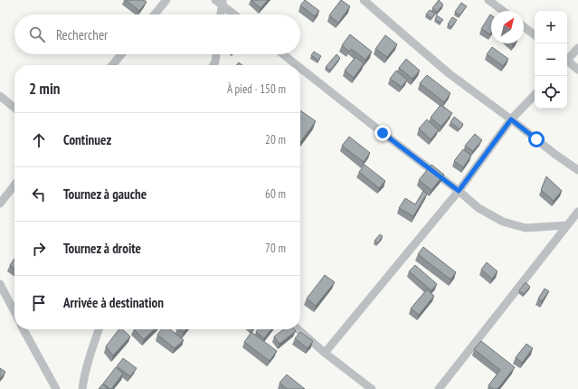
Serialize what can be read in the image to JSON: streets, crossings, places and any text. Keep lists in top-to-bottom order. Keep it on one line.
{"north":"top right","page":{"map_buttons":["+","−"],"search":"Rechercher","heading":["2 min","À pied · 150 m"],"list":[["Continuez","20 m"],["Tournez à gauche","60 m"],["Tournez à droite","70 m"],"Arrivée à destination"]}}
